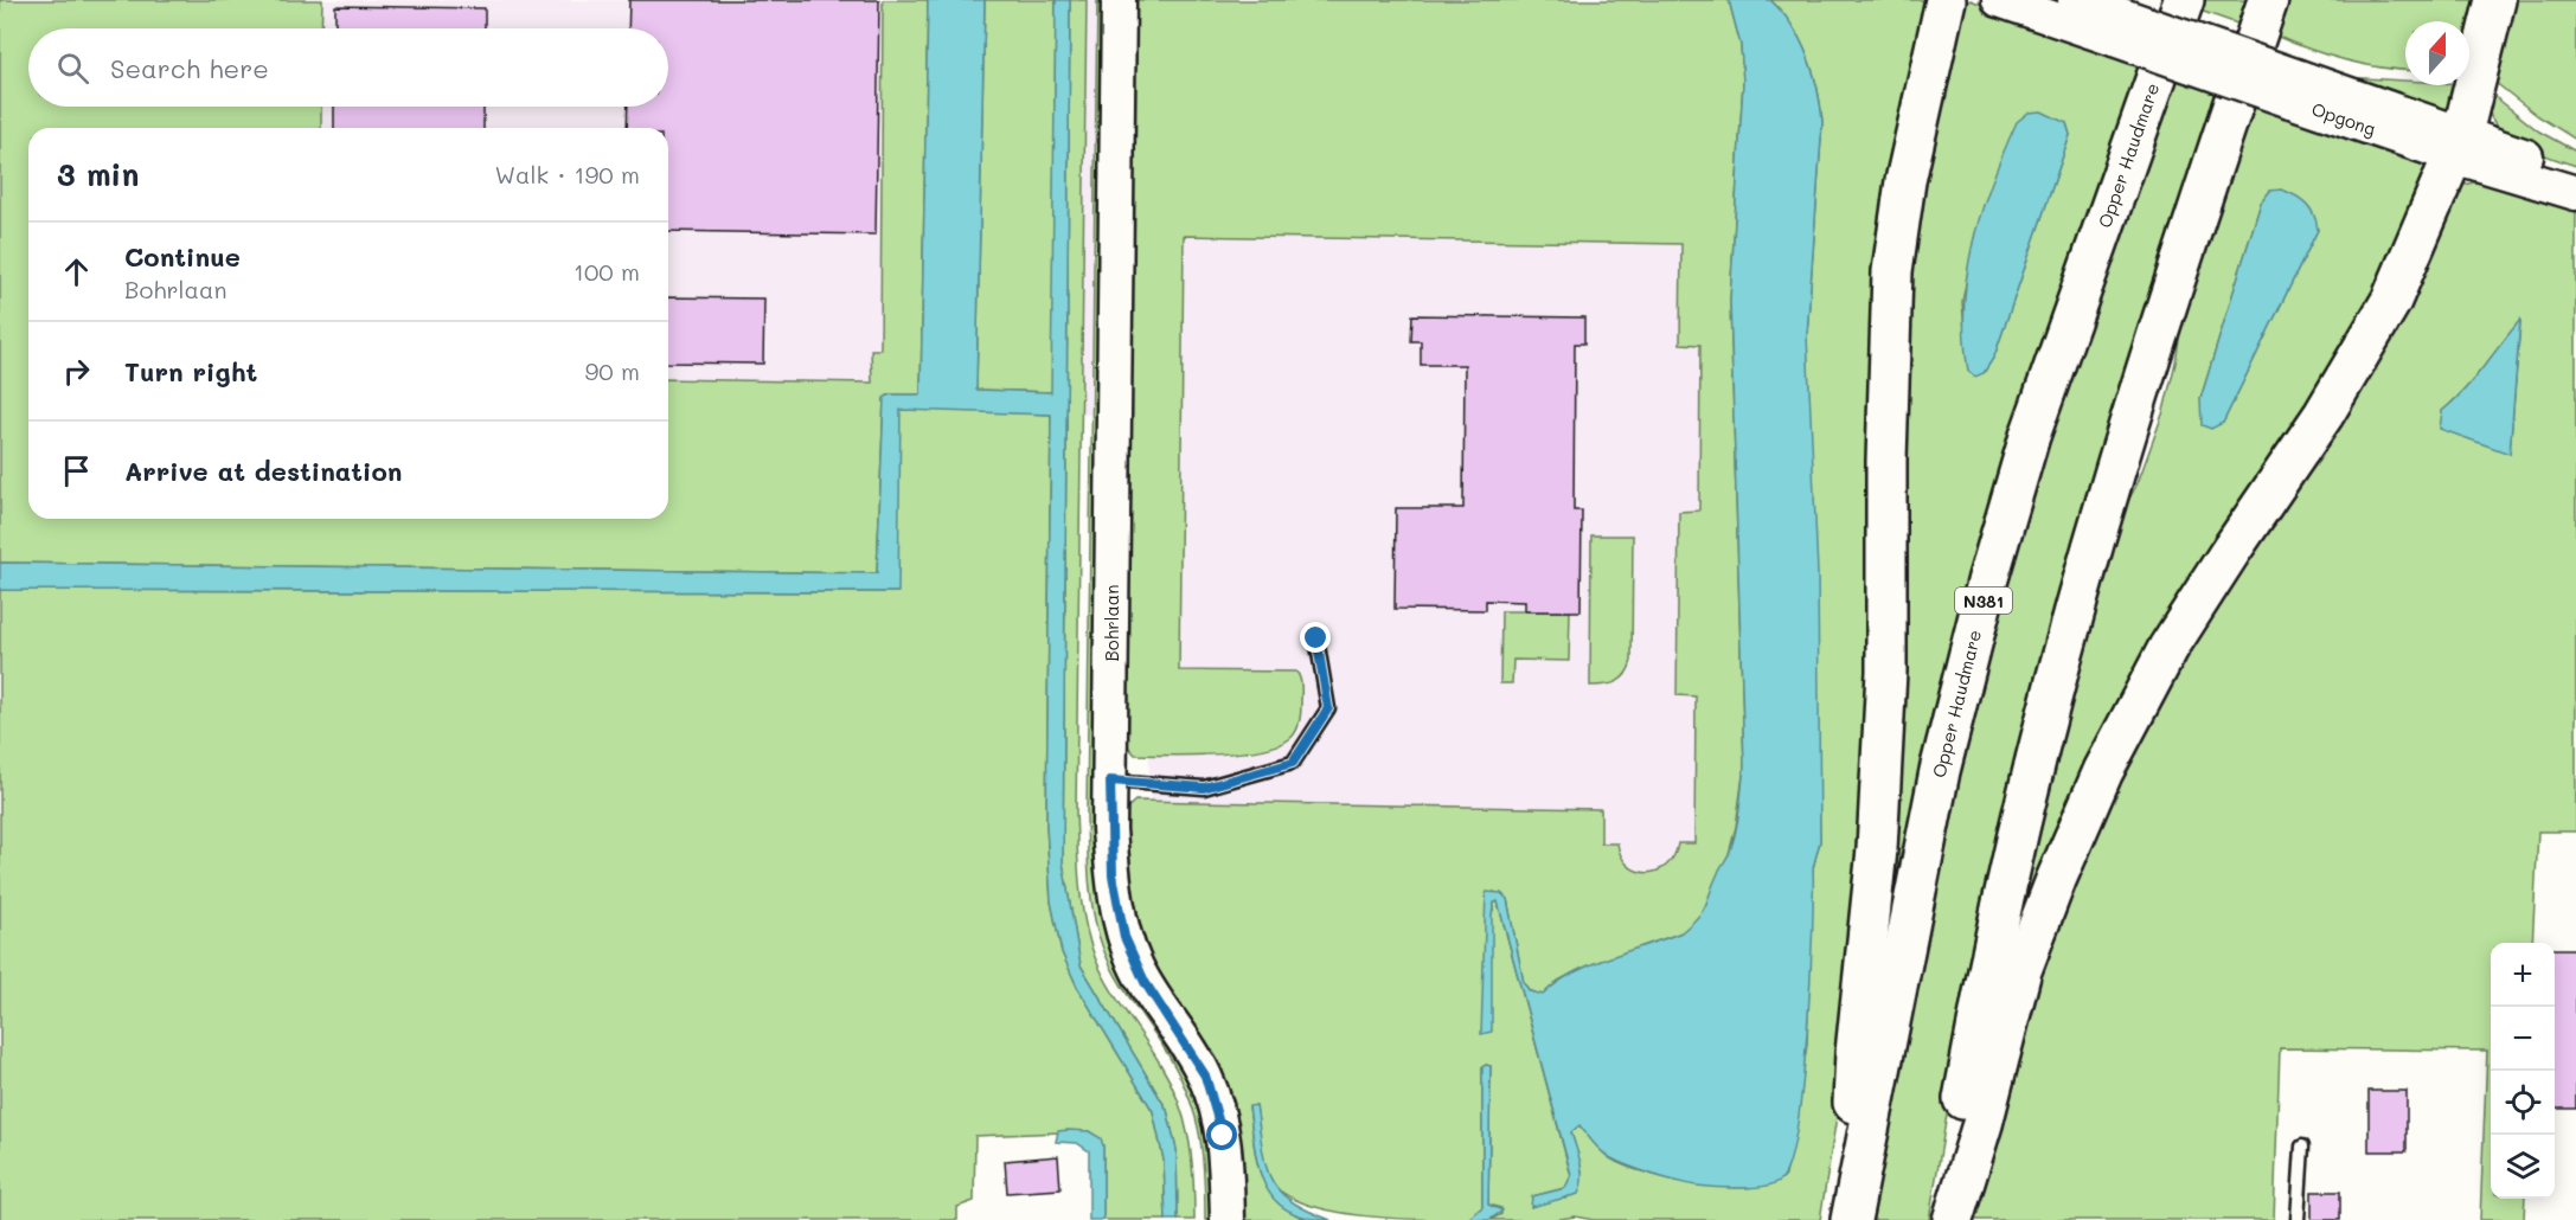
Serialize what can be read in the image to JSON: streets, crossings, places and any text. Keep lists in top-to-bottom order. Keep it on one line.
{"streets":{"highway":["Opper Haudmare","N381"],"main road":["Opgong","Bohrlaan"]},"crossings":[["Opper Haudmare","N381"]],"north":"top","page":{"search":"Search here","heading":["3 min","Walk · 190 m"],"list":[["Continue","Bohrlaan","100 m"],["Turn right","90 m"],"Arrive at destination"],"map_buttons":["+","−"]}}
